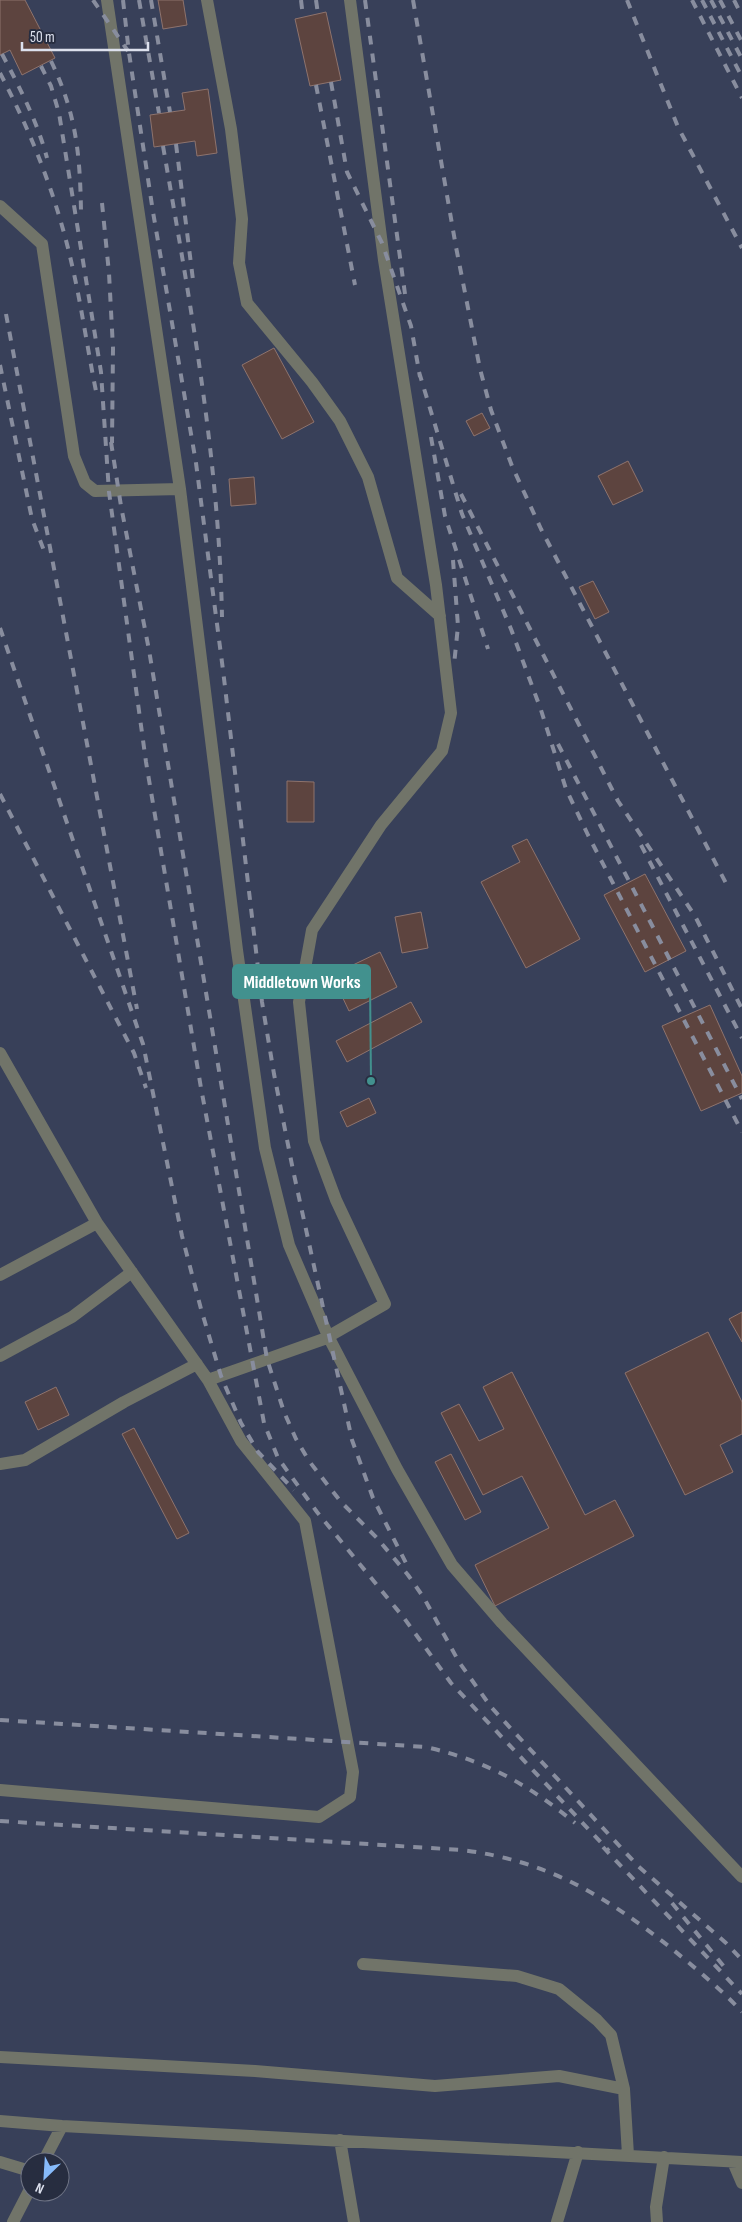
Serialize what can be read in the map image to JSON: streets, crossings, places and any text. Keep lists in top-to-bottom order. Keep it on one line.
{"places":["Middletown Works"],"scale_bar":"50 m","north":"bottom left"}
